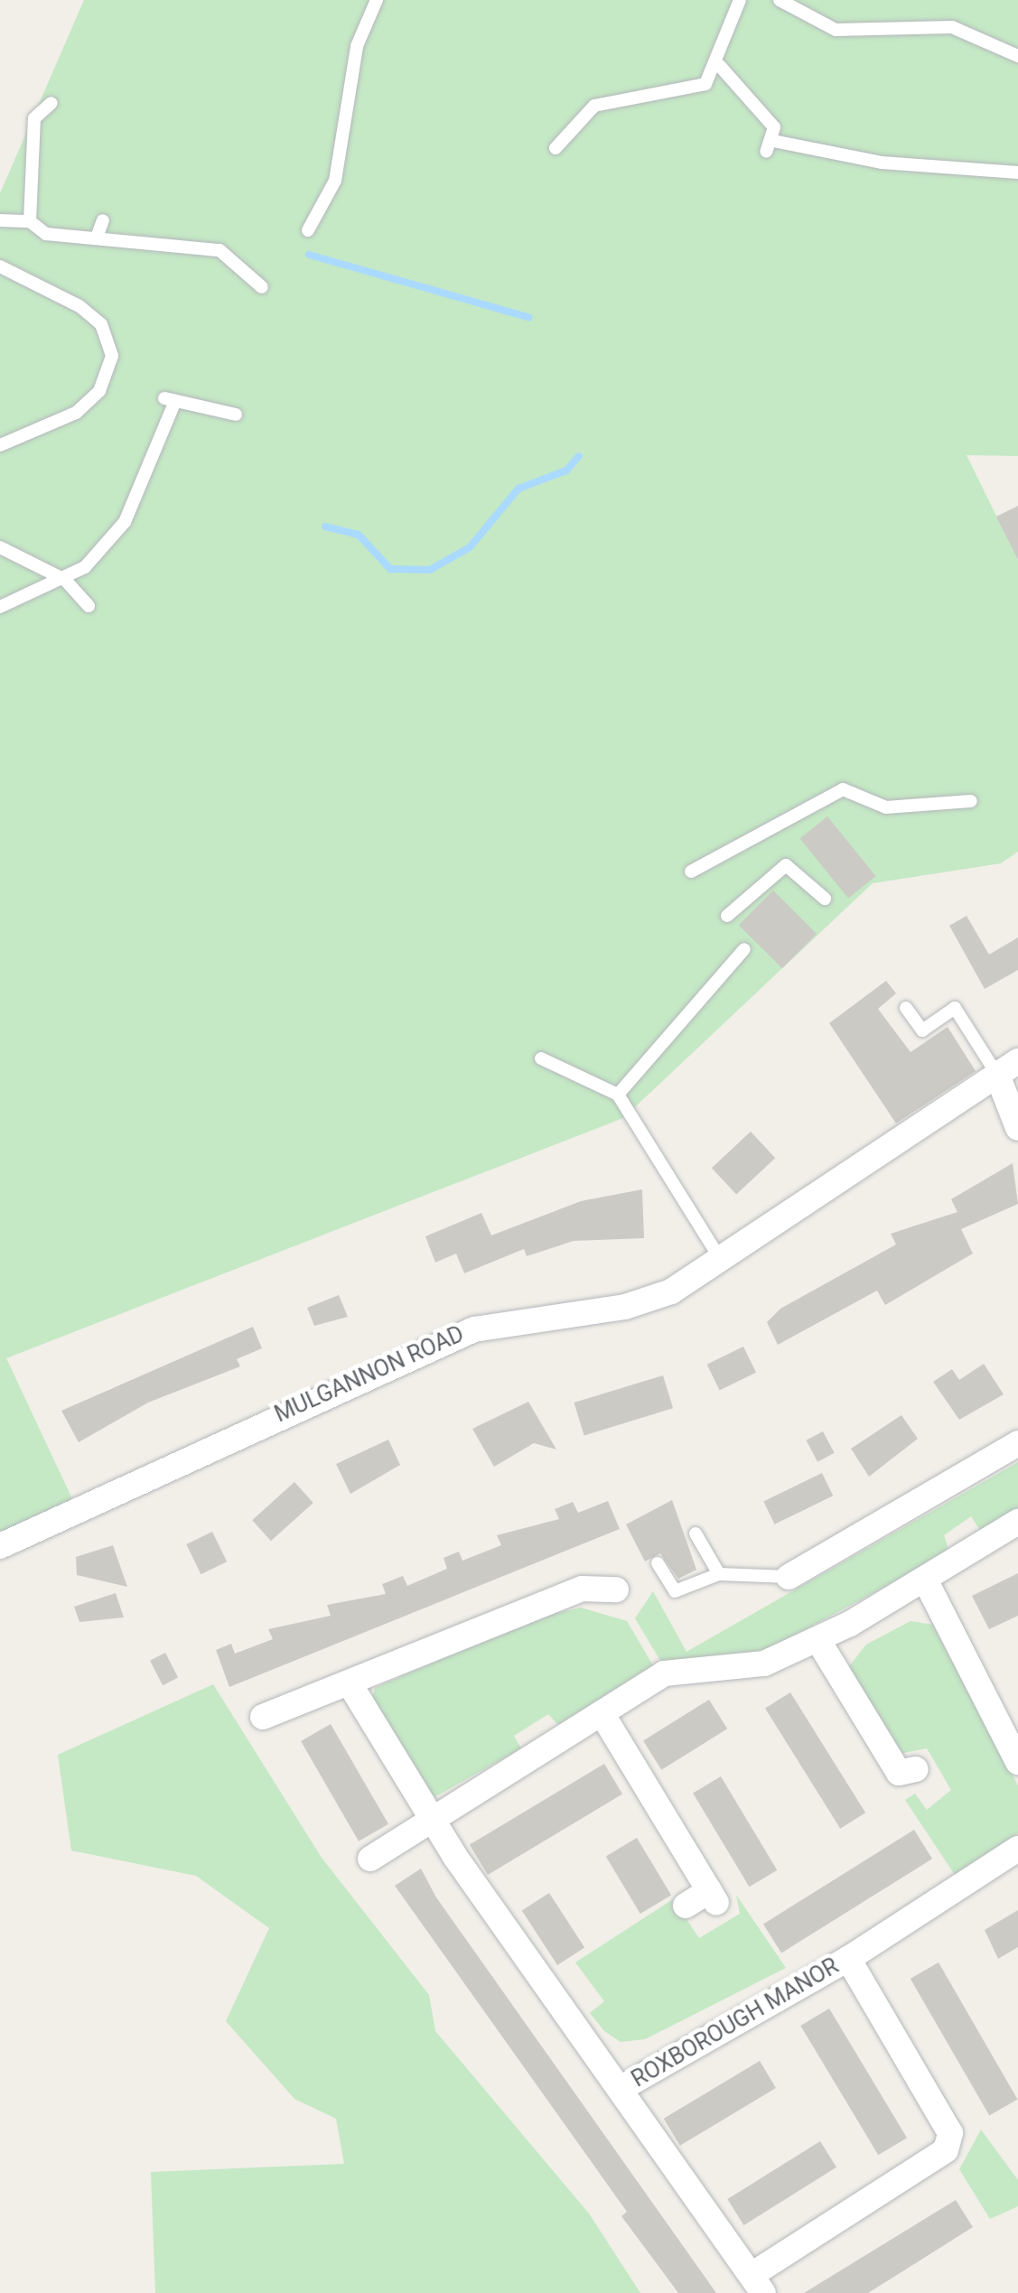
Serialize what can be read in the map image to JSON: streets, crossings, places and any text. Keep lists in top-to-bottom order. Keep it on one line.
{"streets":{"street":["MULGANNON ROAD","ROXBOROUGH MANOR"]}}
